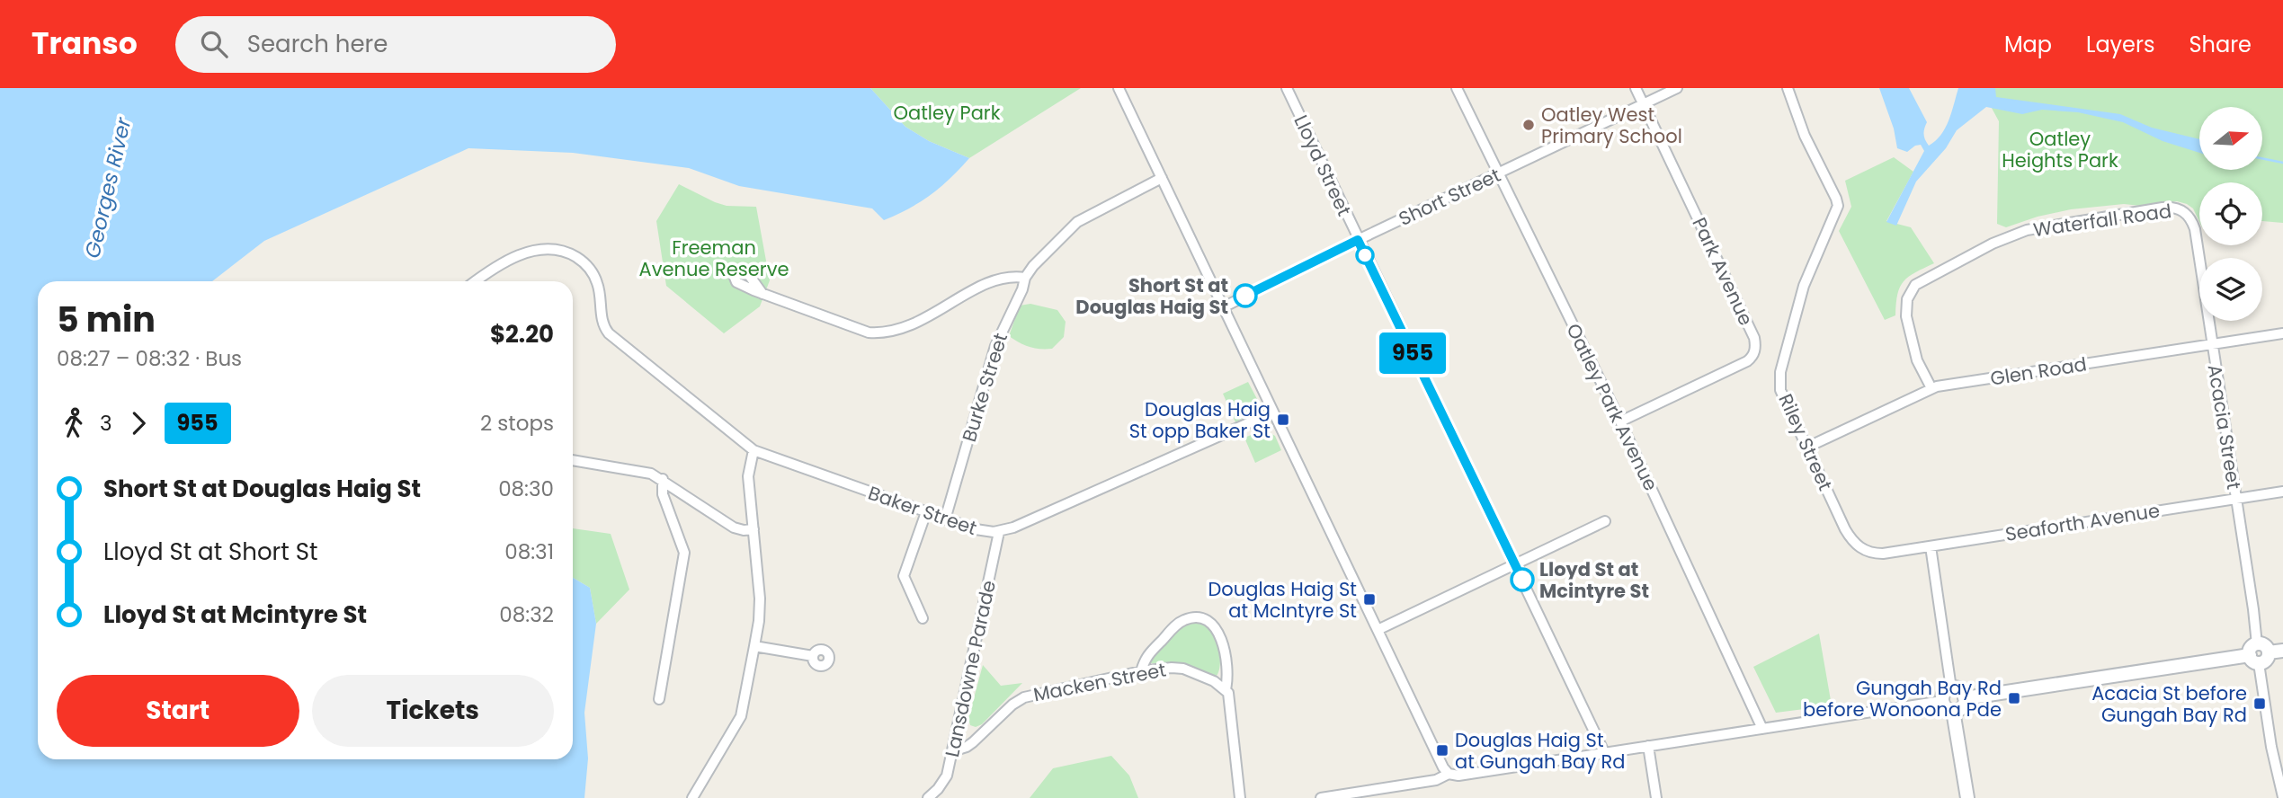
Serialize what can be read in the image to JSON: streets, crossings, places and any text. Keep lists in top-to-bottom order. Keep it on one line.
{"streets":{"street":["Lloyd Street","Short Street","Waterfall Road","Park Avenue","Glen Road","Burke Street","Oatley Park Avenue","Acacia Street","Riley Street","Baker Street","Seaforth Avenue","Lansdowne Parade","Macken Street"]},"crossings":[["Lloyd Street","Short Street"],["Short Street","Park Avenue"],["Short Street","Oatley Park Avenue"],["Waterfall Road","Glen Road"],["Waterfall Road","Acacia Street"],["Park Avenue","Oatley Park Avenue"],["Glen Road","Acacia Street"],["Glen Road","Riley Street"],["Burke Street","Baker Street"],["Acacia Street","Seaforth Avenue"],["Riley Street","Seaforth Avenue"],["Baker Street","Lansdowne Parade"],["Lansdowne Parade","Macken Street"]],"water":["Georges River"],"parks":["Oatley Park","Oatley Heights Park","Freeman Avenue Reserve"],"places":{"other":["Oatley West Primary School","Short St at Douglas Haig St","Lloyd St at Mcintyre St"],"transit":["Douglas Haig St opp Baker St","Douglas Haig St at McIntyre St","Gungah Bay Rd before Wonoona Pde","Acacia St before Gungah Bay Rd","Douglas Haig St at Gungah Bay Rd"]},"lines":["bus line 955"],"north":"right","page":{"header":"Transo","search":"Search here","nav":["Map","Layers","Share"],"on_map":"955","heading":["5 min","08:27 – 08:32 · Bus","$2.20"],"legs":["3","955","2 stops"],"list":[{"name":"Short St at Douglas Haig St","value":"08:30"},{"name":"Lloyd St at Short St","value":"08:31"},{"name":"Lloyd St at Mcintyre St","value":"08:32"}],"buttons":["Start","Tickets"]}}
